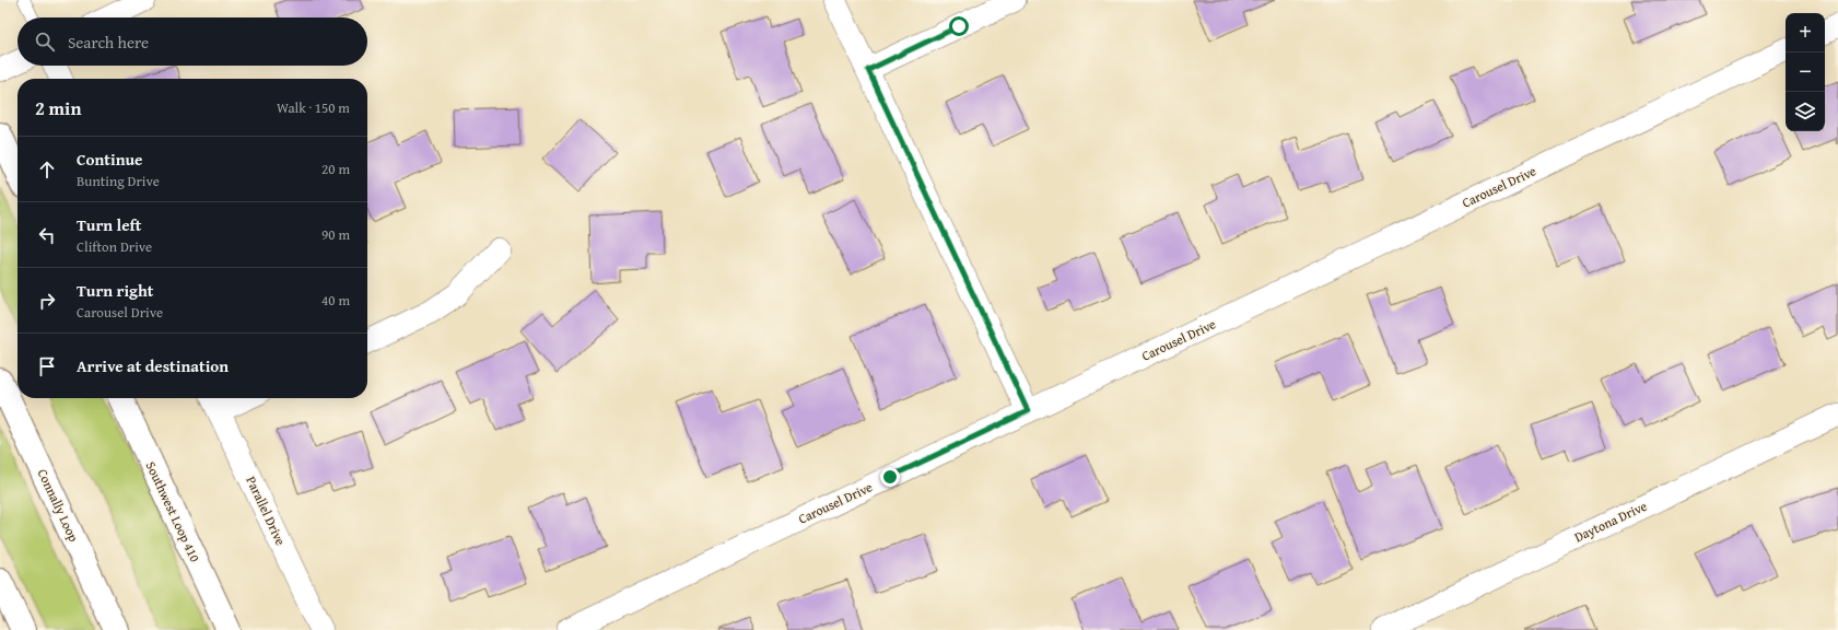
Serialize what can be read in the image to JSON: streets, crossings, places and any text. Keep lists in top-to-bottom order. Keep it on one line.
{"streets":{"main road":["Connally Loop","Southwest Loop 410"],"street":["Carousel Drive","Parallel Drive","Daytona Drive"]},"page":{"map_buttons":["+","−"],"search":"Search here","heading":["2 min","Walk · 150 m"],"list":[["Continue","Bunting Drive","20 m"],["Turn left","Clifton Drive","90 m"],["Turn right","Carousel Drive","40 m"],"Arrive at destination"]}}
